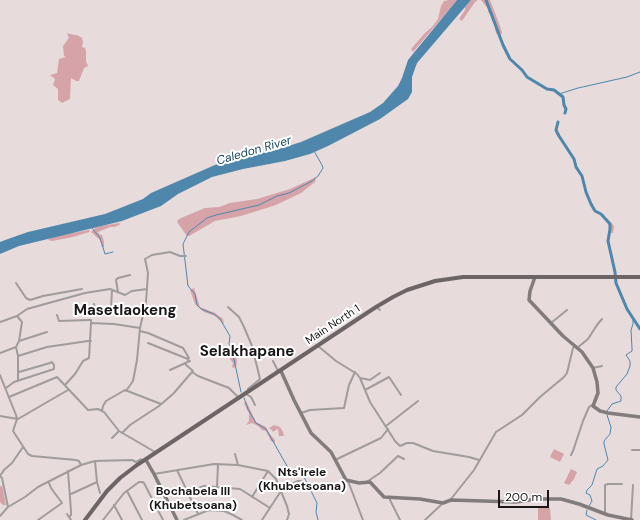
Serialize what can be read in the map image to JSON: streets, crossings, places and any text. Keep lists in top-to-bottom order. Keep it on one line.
{"streets":{"main road":["Main North 1"]},"districts":["Masetlaokeng","Selakhapane","Nts'irele (Khubetsoana)","Bochabela III (Khubetsoana)"],"water":["Caledon River"],"scale_bar":"200 m"}
